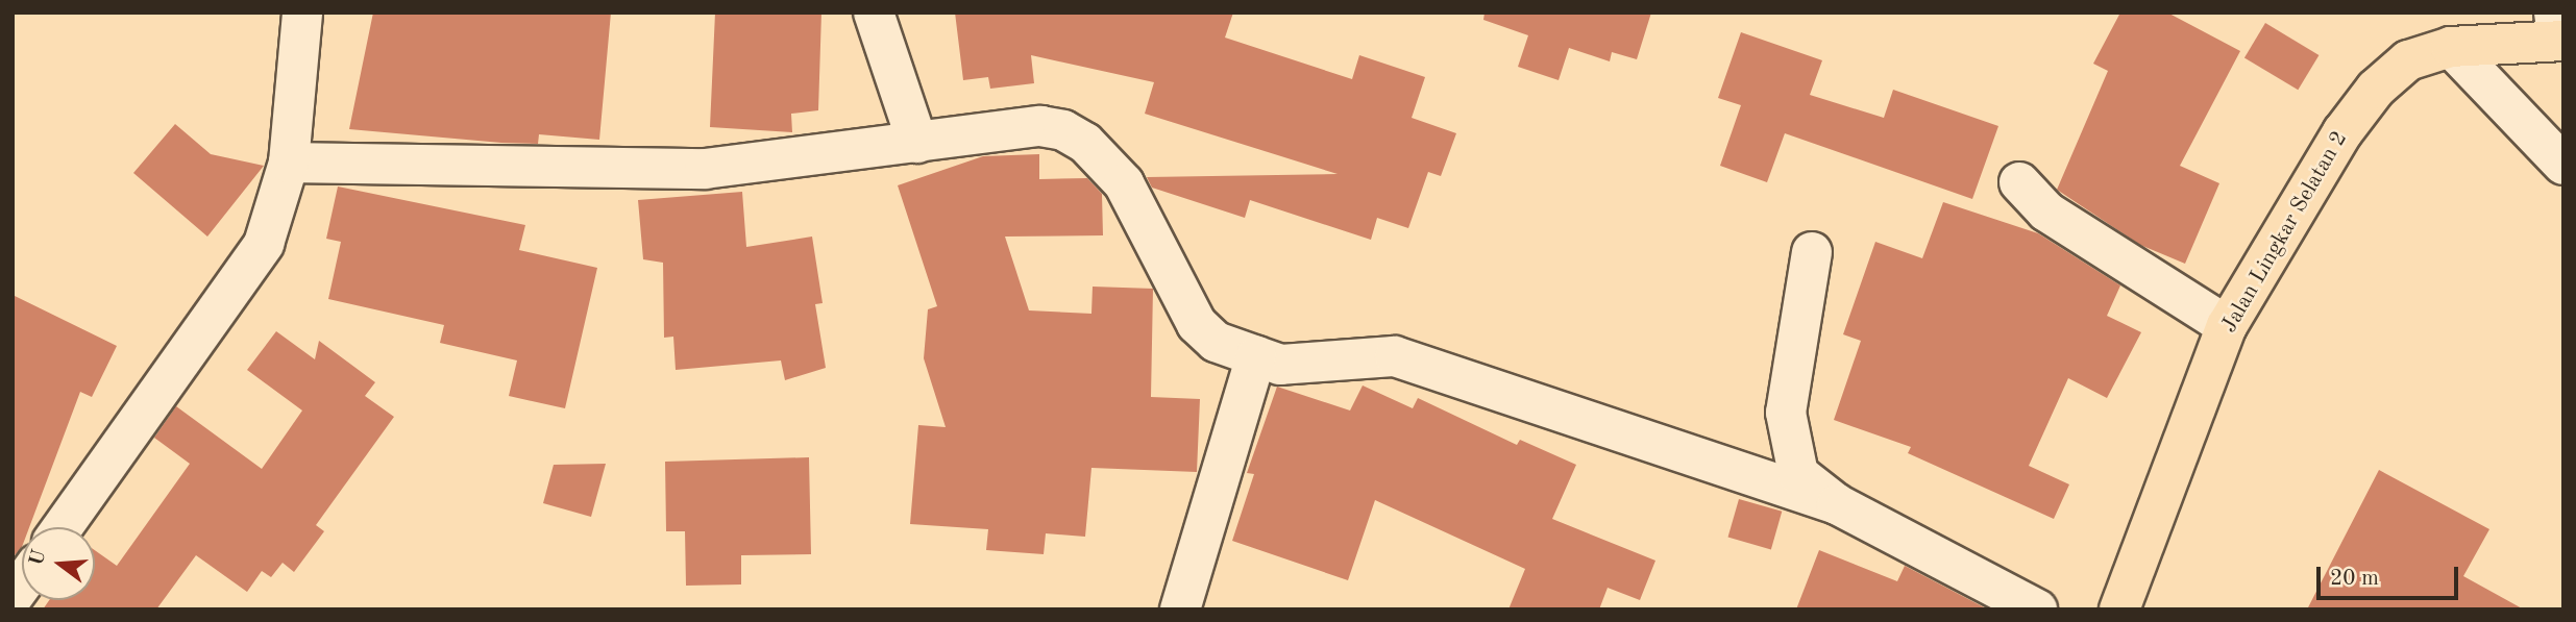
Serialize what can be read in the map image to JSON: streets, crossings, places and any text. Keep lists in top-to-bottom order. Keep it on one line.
{"streets":{"highway":["Jalan Lingkar Selatan 2"]},"scale_bar":"20 m","north":"left"}
